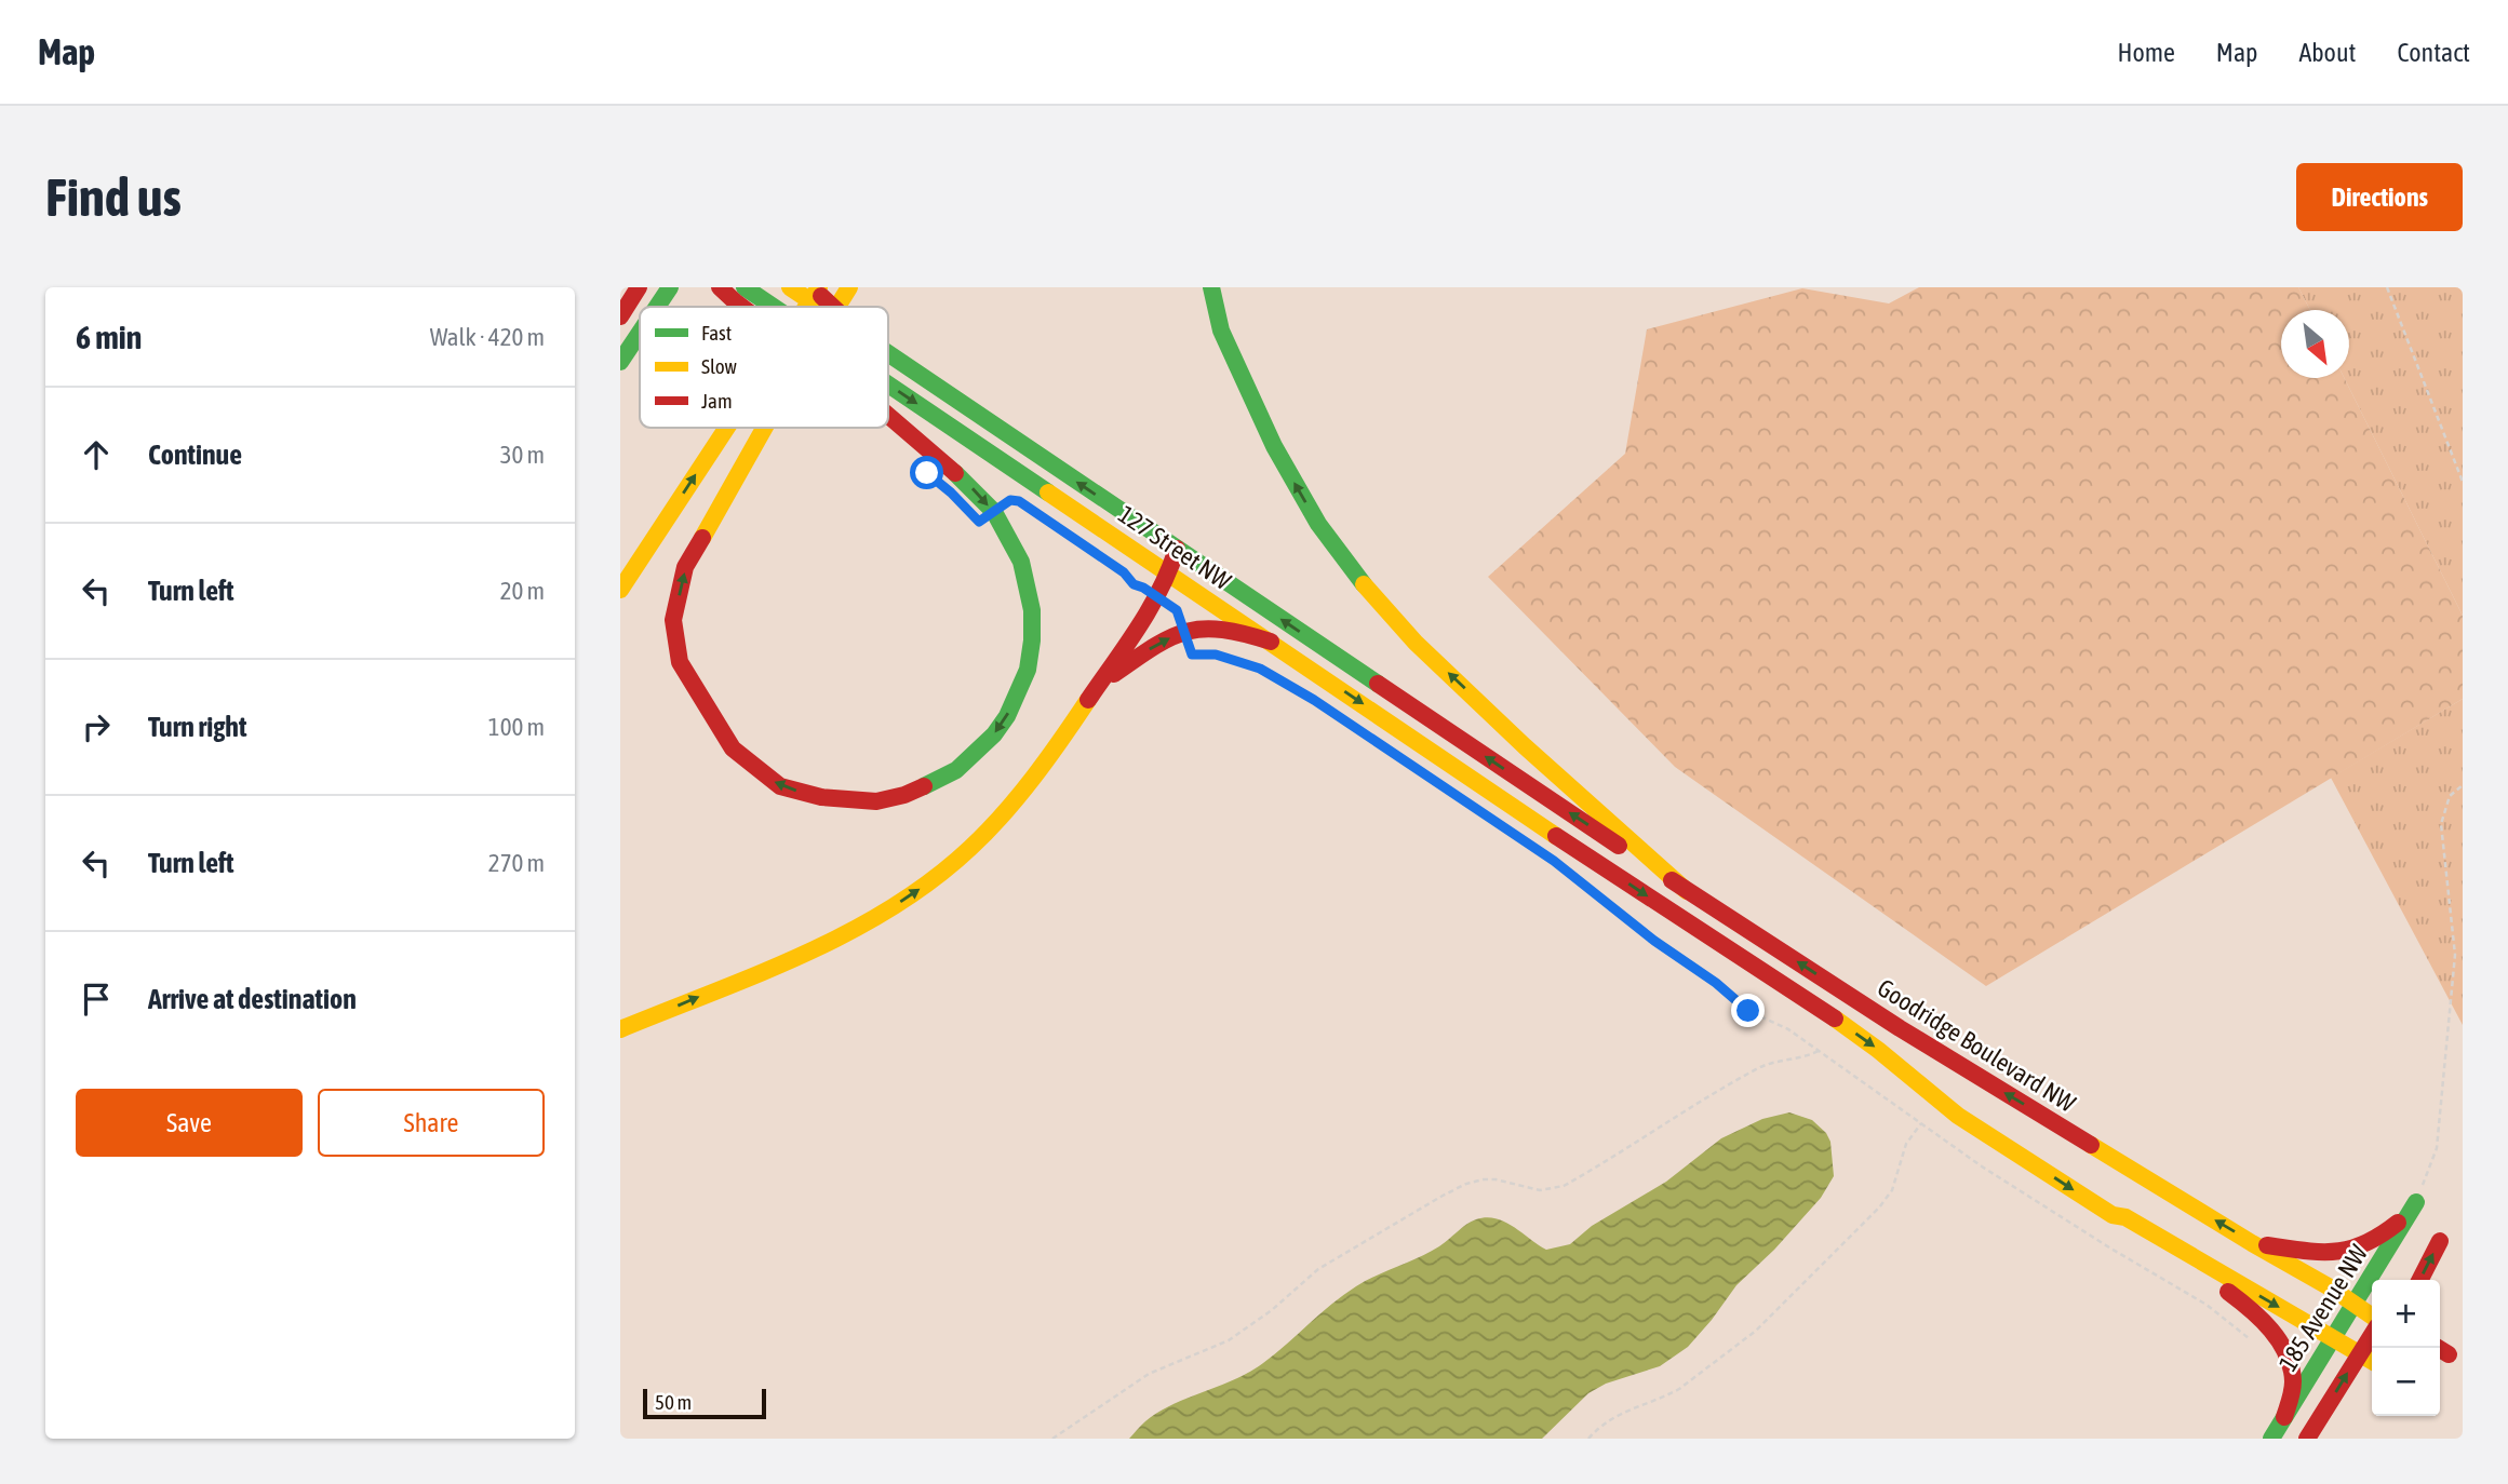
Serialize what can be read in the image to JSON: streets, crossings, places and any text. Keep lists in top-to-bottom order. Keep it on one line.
{"streets":{"main road":["127 Street NW","Goodridge Boulevard NW","185 Avenue NW"]},"crossings":[["127 Street NW","Goodridge Boulevard NW"],["Goodridge Boulevard NW","185 Avenue NW"]],"legend":["Fast","Slow","Jam"],"scale_bar":"50 m","north":"bottom right","page":{"header":"Map","nav":["Home","Map","About","Contact"],"buttons":["Directions",["Save","Share"]],"title":"Find us","heading":["6 min","Walk · 420 m"],"list":[["Continue","30 m"],["Turn left","20 m"],["Turn right","100 m"],["Turn left","270 m"],"Arrive at destination"],"map_buttons":["+","−"],"scale":"50 m"}}
